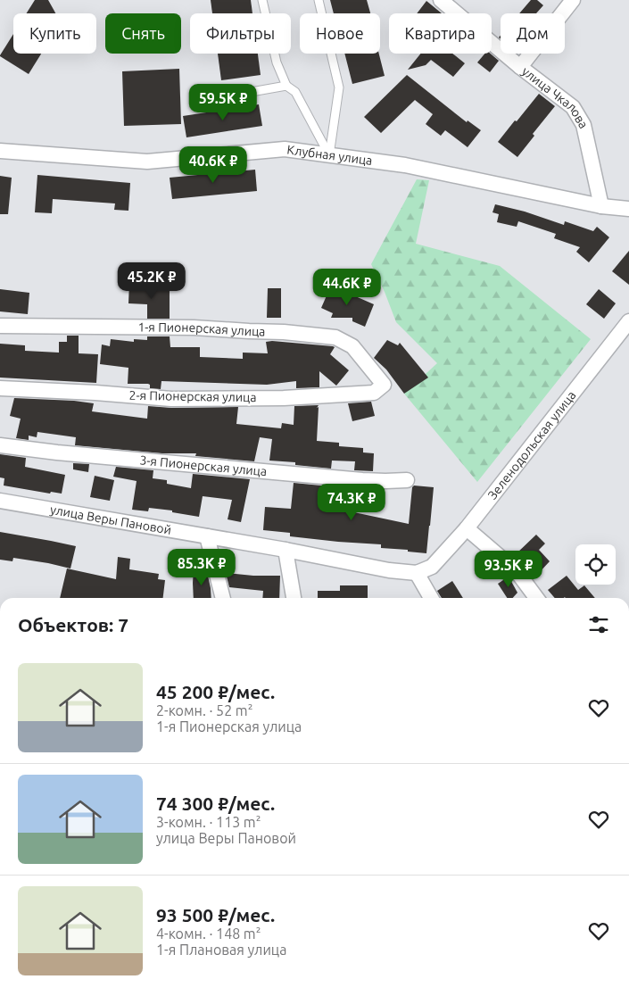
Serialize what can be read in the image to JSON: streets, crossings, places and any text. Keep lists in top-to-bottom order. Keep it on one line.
{"streets":{"street":["улица Чкалова","Клубная улица","1-я Пионерская улица","2-я Пионерская улица","Зеленодольская улица","3-я Пионерская улица","улица Веры Пановой"]},"crossings":[["улица Чкалова","Клубная улица"],["1-я Пионерская улица","2-я Пионерская улица"],["Зеленодольская улица","улица Веры Пановой"]],"page":{"chip":["Купить","Снять","Фильтры","Новое","Квартира","Дом"],"price":["59.5K ₽","40.6K ₽","45.2K ₽","44.6K ₽","74.3K ₽","85.3K ₽","93.5K ₽"],"heading":"Объектов: 7","list":[{"name":"45 200 ₽/мес.","note":"2-комн. · 52 m² · 1-я Пионерская улица"},{"name":"74 300 ₽/мес.","note":"3-комн. · 113 m² · улица Веры Пановой"},{"name":"93 500 ₽/мес.","note":"4-комн. · 148 m² · 1-я Плановая улица"}]}}
